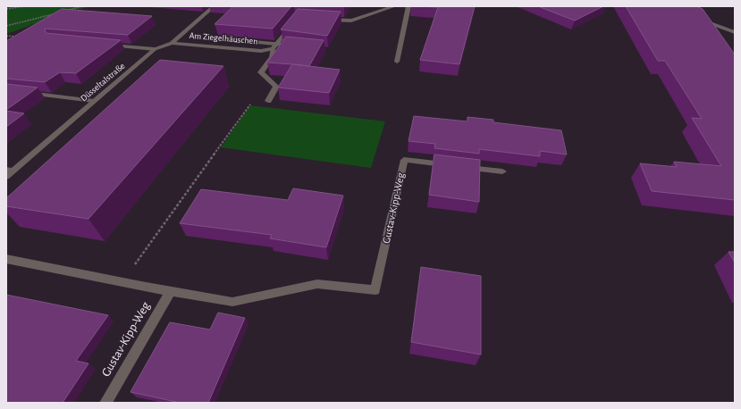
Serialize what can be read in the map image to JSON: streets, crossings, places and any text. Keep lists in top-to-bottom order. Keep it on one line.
{"streets":{"street":["Am Ziegelhäuschen","Düsseltalstraße","Gustav-Kipp-Weg"]},"crossings":[["Am Ziegelhäuschen","Düsseltalstraße"]]}
